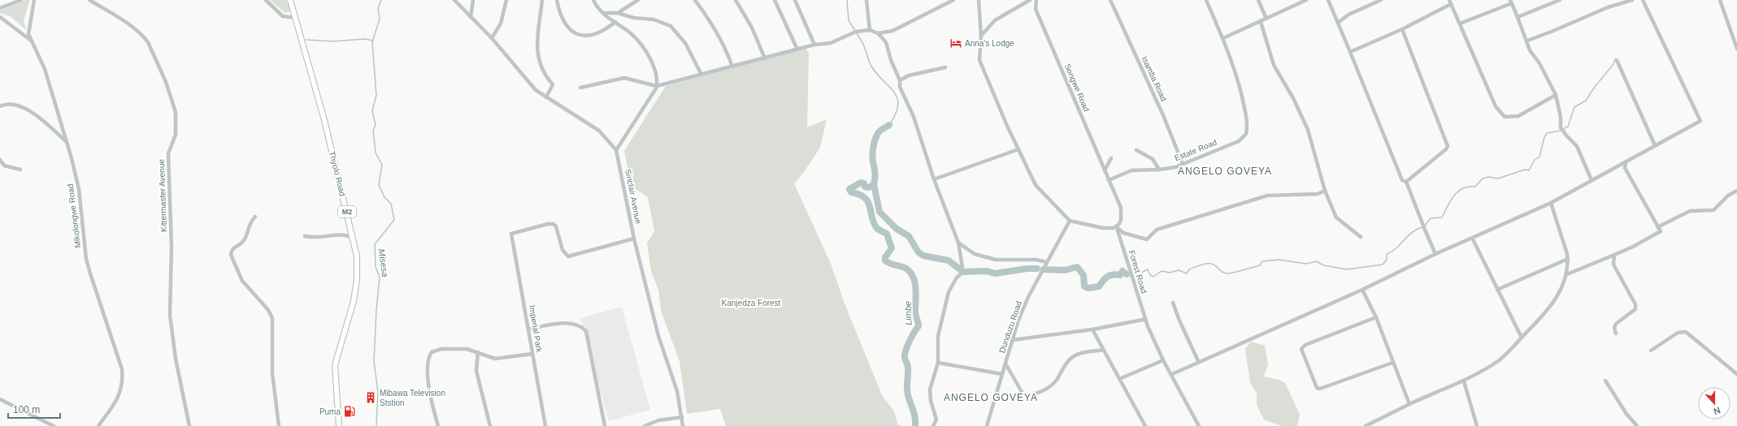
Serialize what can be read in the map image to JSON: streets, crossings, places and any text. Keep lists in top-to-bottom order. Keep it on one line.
{"streets":{"highway":["Thyolo Road","M2"],"street":["Isamba Road","Songwe Road","Estate Road","Kittermaster Avenue","Sinclair Avenue","Mikolongwe Road","Forest Road","Dunduzu Road","Imperial Park"]},"crossings":[["Isamba Road","Estate Road"],["Songwe Road","Estate Road"],["Songwe Road","Forest Road"],["Sinclair Avenue","Imperial Park"]],"districts":["ANGELO GOVEYA","ANGELO GOVEYA"],"water":["Misesa","Limbe"],"parks":["Kanjedza Forest"],"places":{"hotel":["Anna's Lodge"],"building":["Mibawa Television Ststion"],"fuel station":["Puma"]},"scale_bar":"100 m","north":"bottom"}
